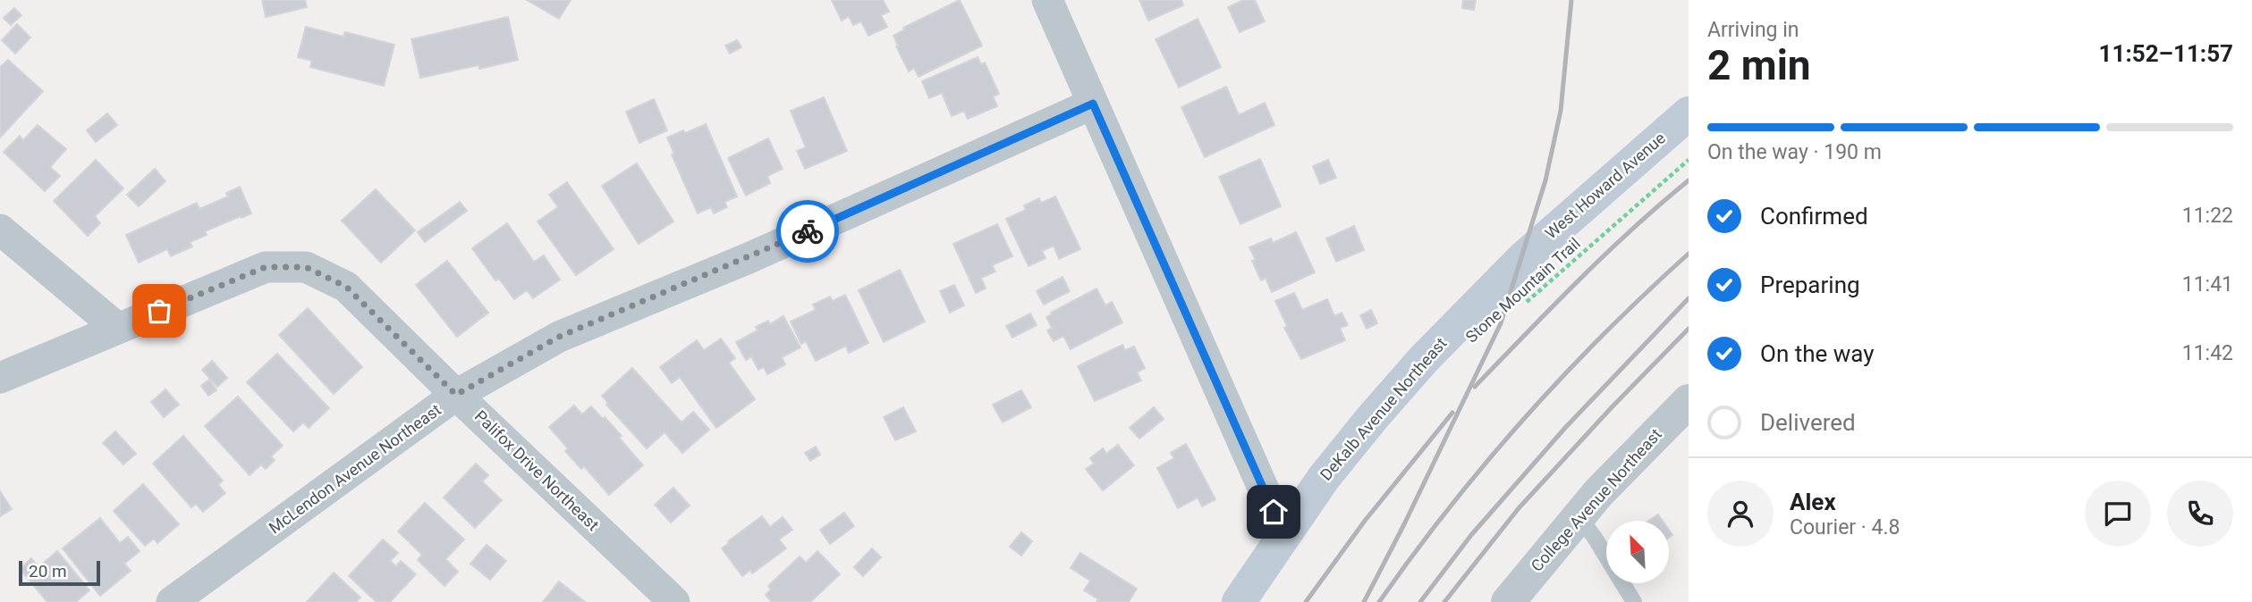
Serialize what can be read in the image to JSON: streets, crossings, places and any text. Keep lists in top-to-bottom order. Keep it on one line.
{"streets":{"main road":["West Howard Avenue","DeKalb Avenue Northeast"],"street":["McLendon Avenue Northeast","Palifox Drive Northeast","College Avenue Northeast"],"path":["Stone Mountain Trail"]},"crossings":[["West Howard Avenue","DeKalb Avenue Northeast"],["McLendon Avenue Northeast","Palifox Drive Northeast"]],"scale_bar":"20 m","north":"top left","page":{"heading":["2 min","Arriving in","11:52–11:57"],"panel":["Alex","Courier · 4.8"],"bar":"On the way · 190 m","list":[["Confirmed","11:22"],["Preparing","11:41"],["On the way","11:42"],"Delivered"],"scale":"20 m"}}
